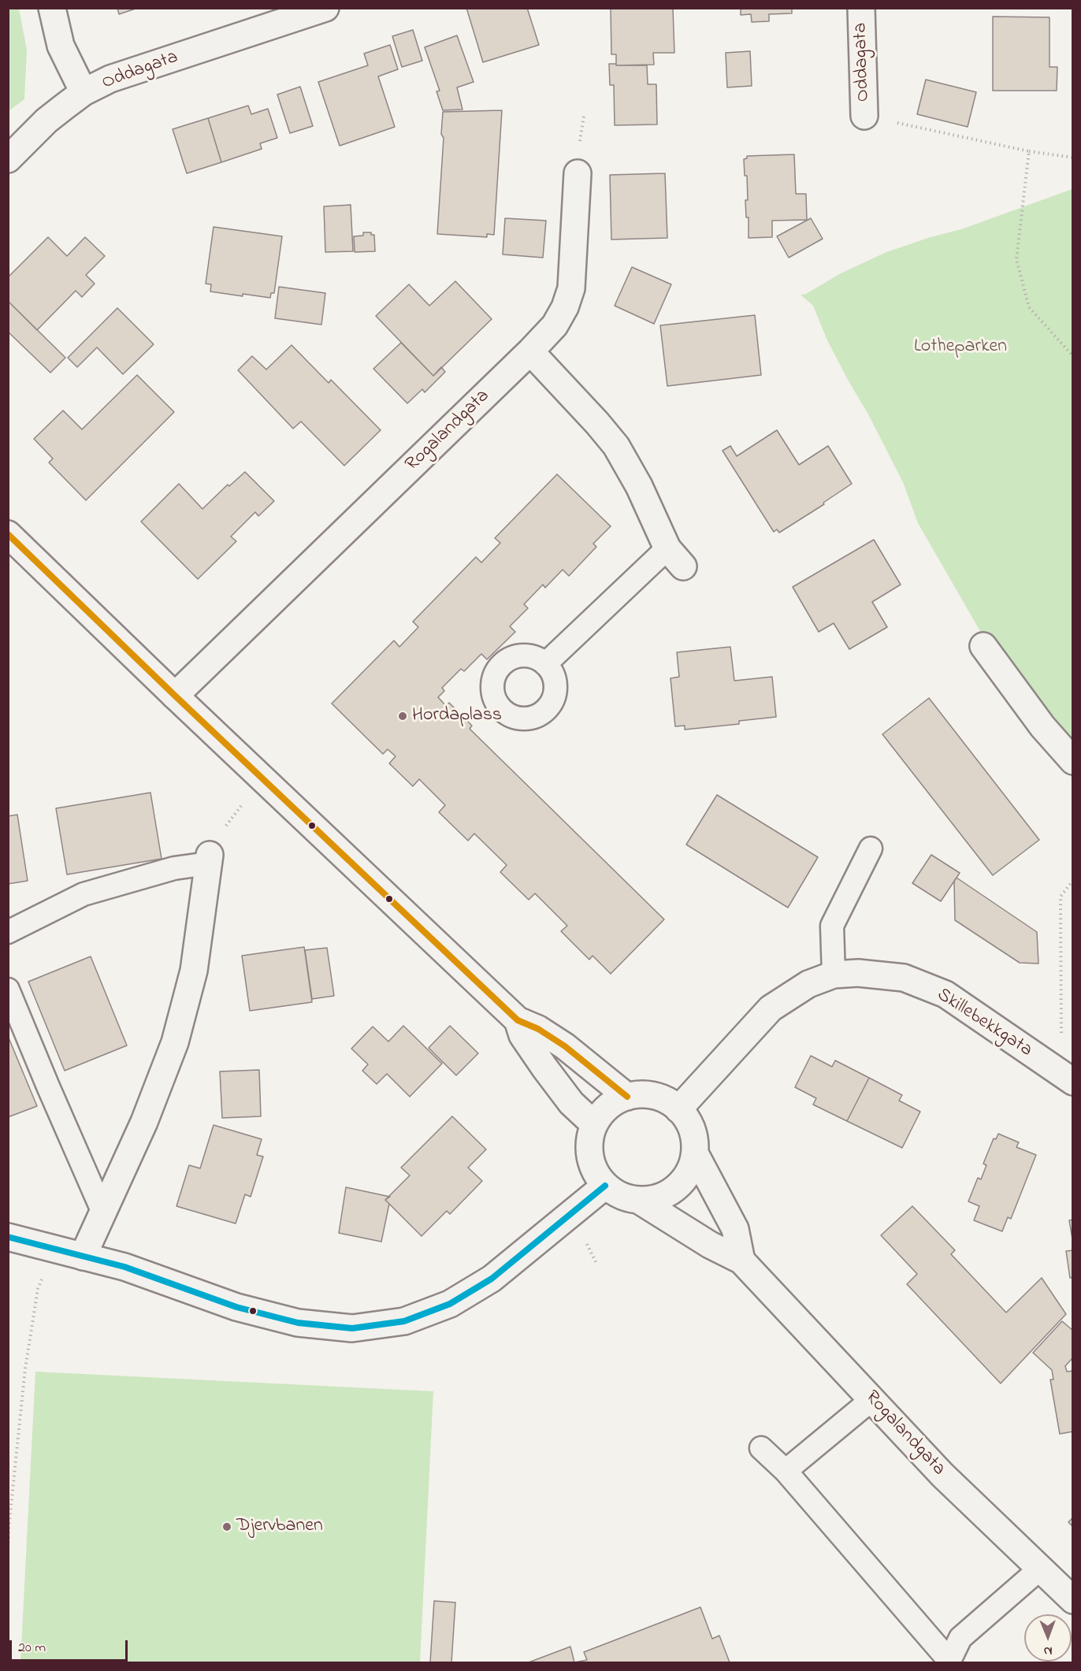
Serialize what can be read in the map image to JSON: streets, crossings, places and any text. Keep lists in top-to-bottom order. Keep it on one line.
{"streets":{"street":["Oddagata","Rogalandgata","Skillebekkgata"]},"crossings":[["Rogalandgata","Skillebekkgata"]],"parks":["Lotheparken"],"places":["Hordaplass","Djervbanen"],"scale_bar":"20 m","north":"bottom"}
